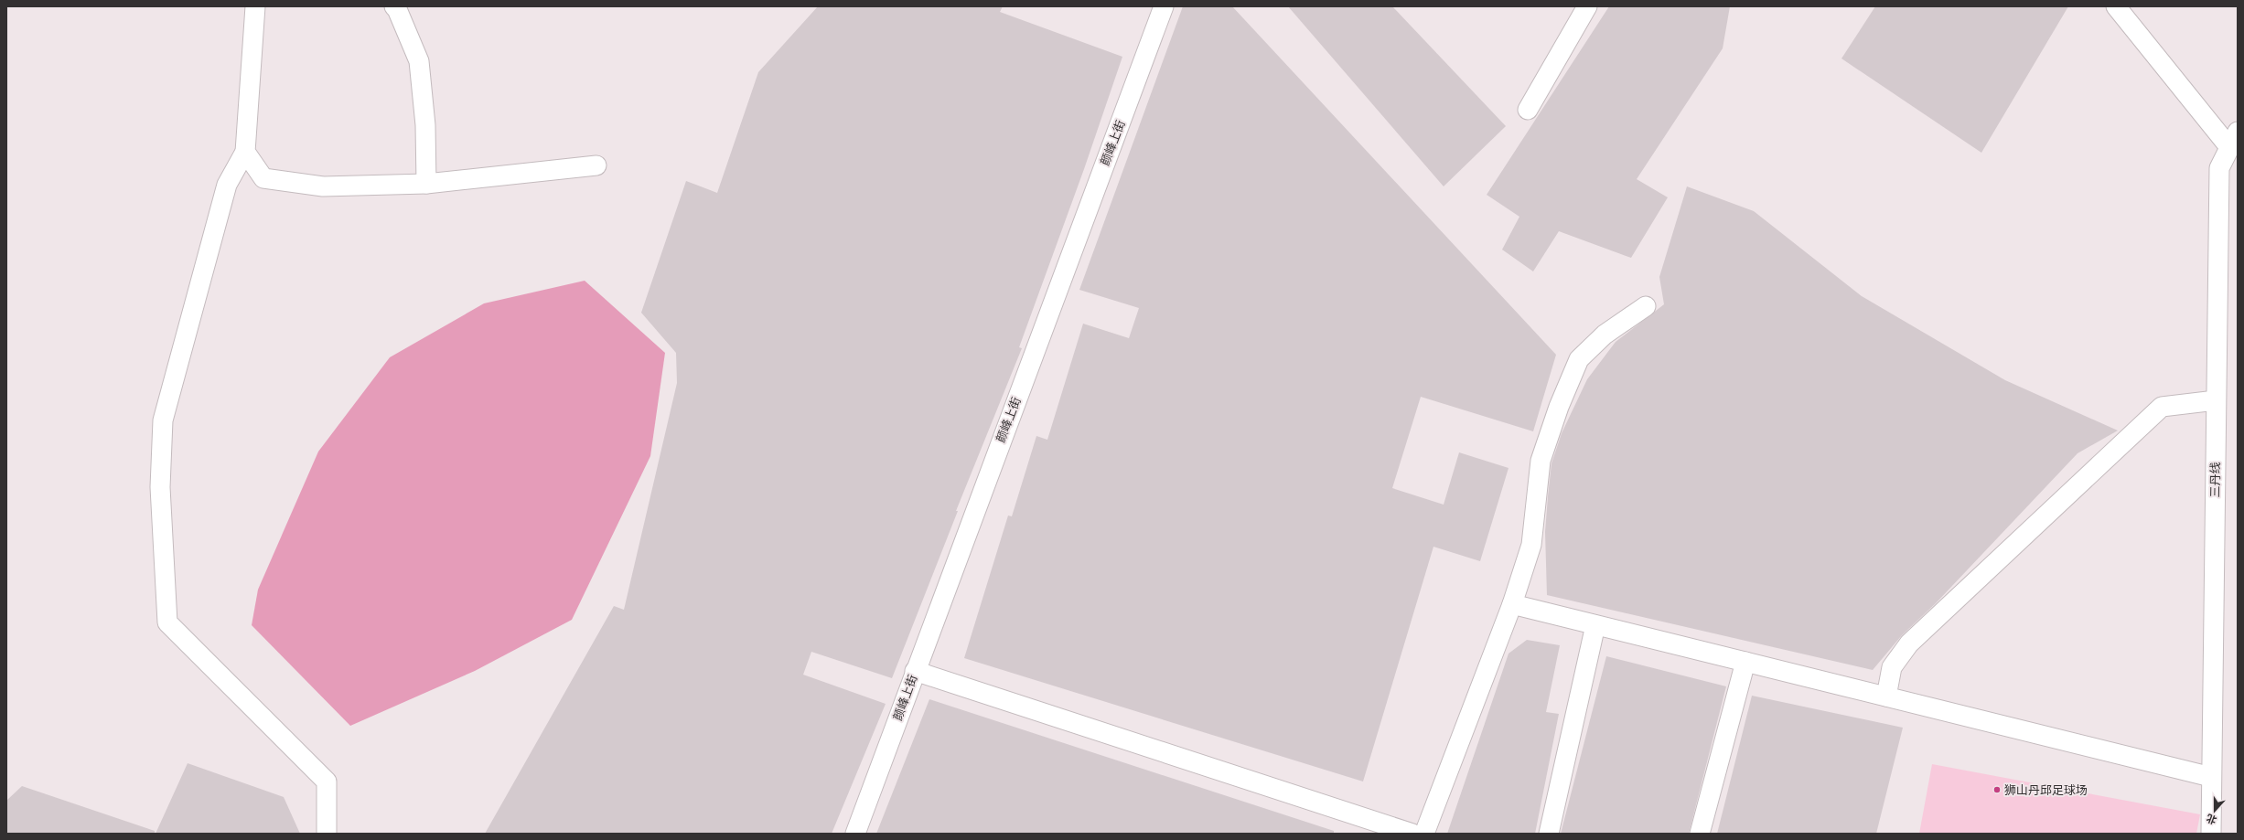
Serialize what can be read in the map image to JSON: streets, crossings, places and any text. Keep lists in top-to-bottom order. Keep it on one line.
{"streets":{"street":["颜峰上街","三丹线"]},"places":["狮山丹邱足球场"],"north":"bottom"}
